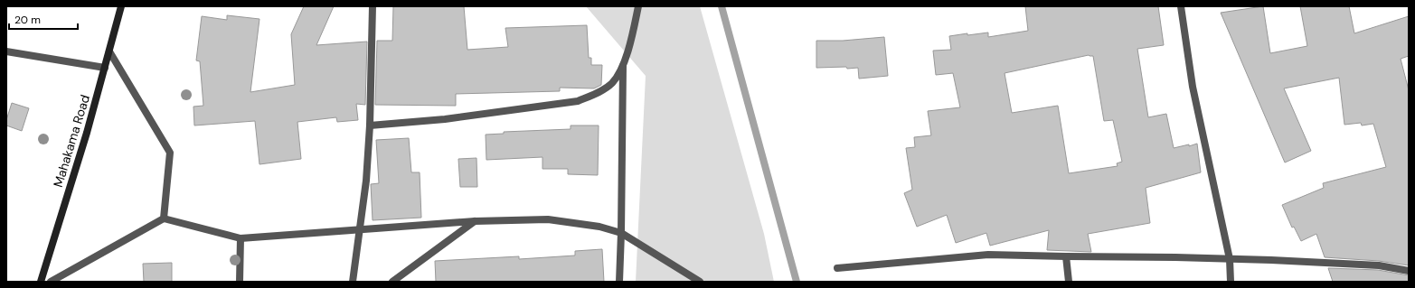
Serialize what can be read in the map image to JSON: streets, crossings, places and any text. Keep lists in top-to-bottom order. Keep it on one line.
{"streets":{"street":["Mahakama Road"]},"scale_bar":"20 m"}
